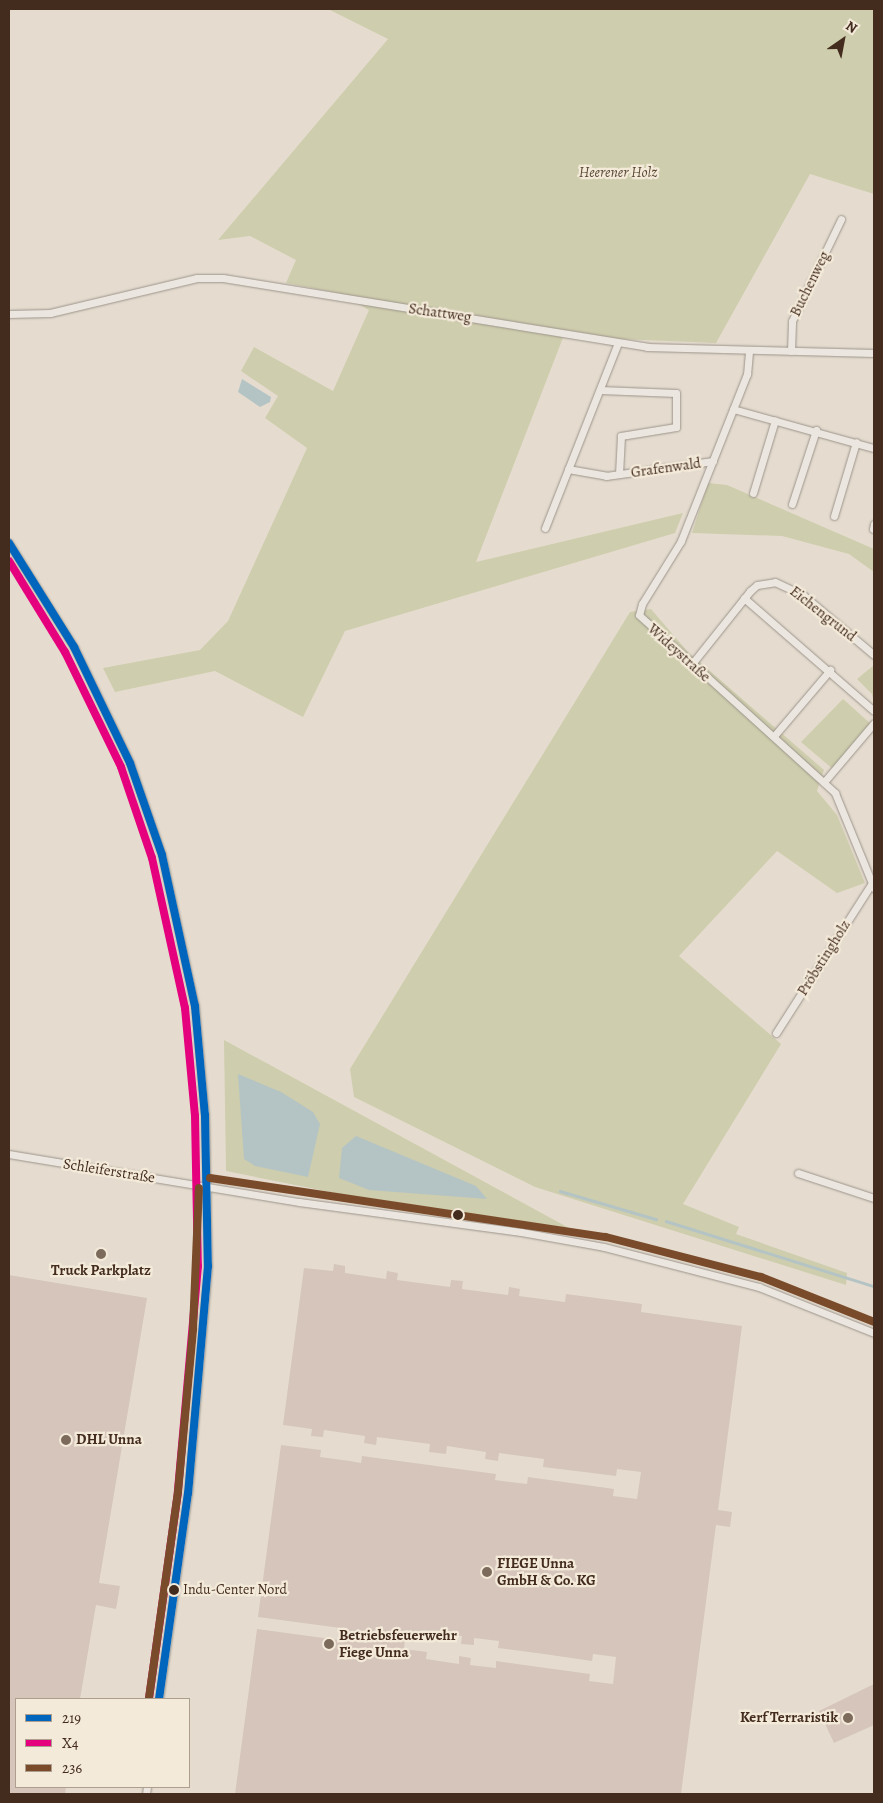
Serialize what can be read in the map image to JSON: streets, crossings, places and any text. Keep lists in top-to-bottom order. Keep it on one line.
{"streets":{"street":["Buchenweg","Schattweg","Grafenwald","Eichengrund","Wideystraße","Pröbstingholz","Schleiferstraße"]},"crossings":[["Buchenweg","Schattweg"],["Schattweg","Wideystraße"],["Grafenwald","Wideystraße"],["Eichengrund","Wideystraße"],["Wideystraße","Pröbstingholz"]],"parks":["Heerener Holz"],"places":["Truck Parkplatz","DHL Unna","FIEGE Unna GmbH & Co. KG","Indu-Center Nord","Betriebsfeuerwehr Fiege Unna","Kerf Terraristik"],"lines":["transit line 219","transit line X4","transit line 236"],"legend":["219","X4","236"],"north":"top right"}
